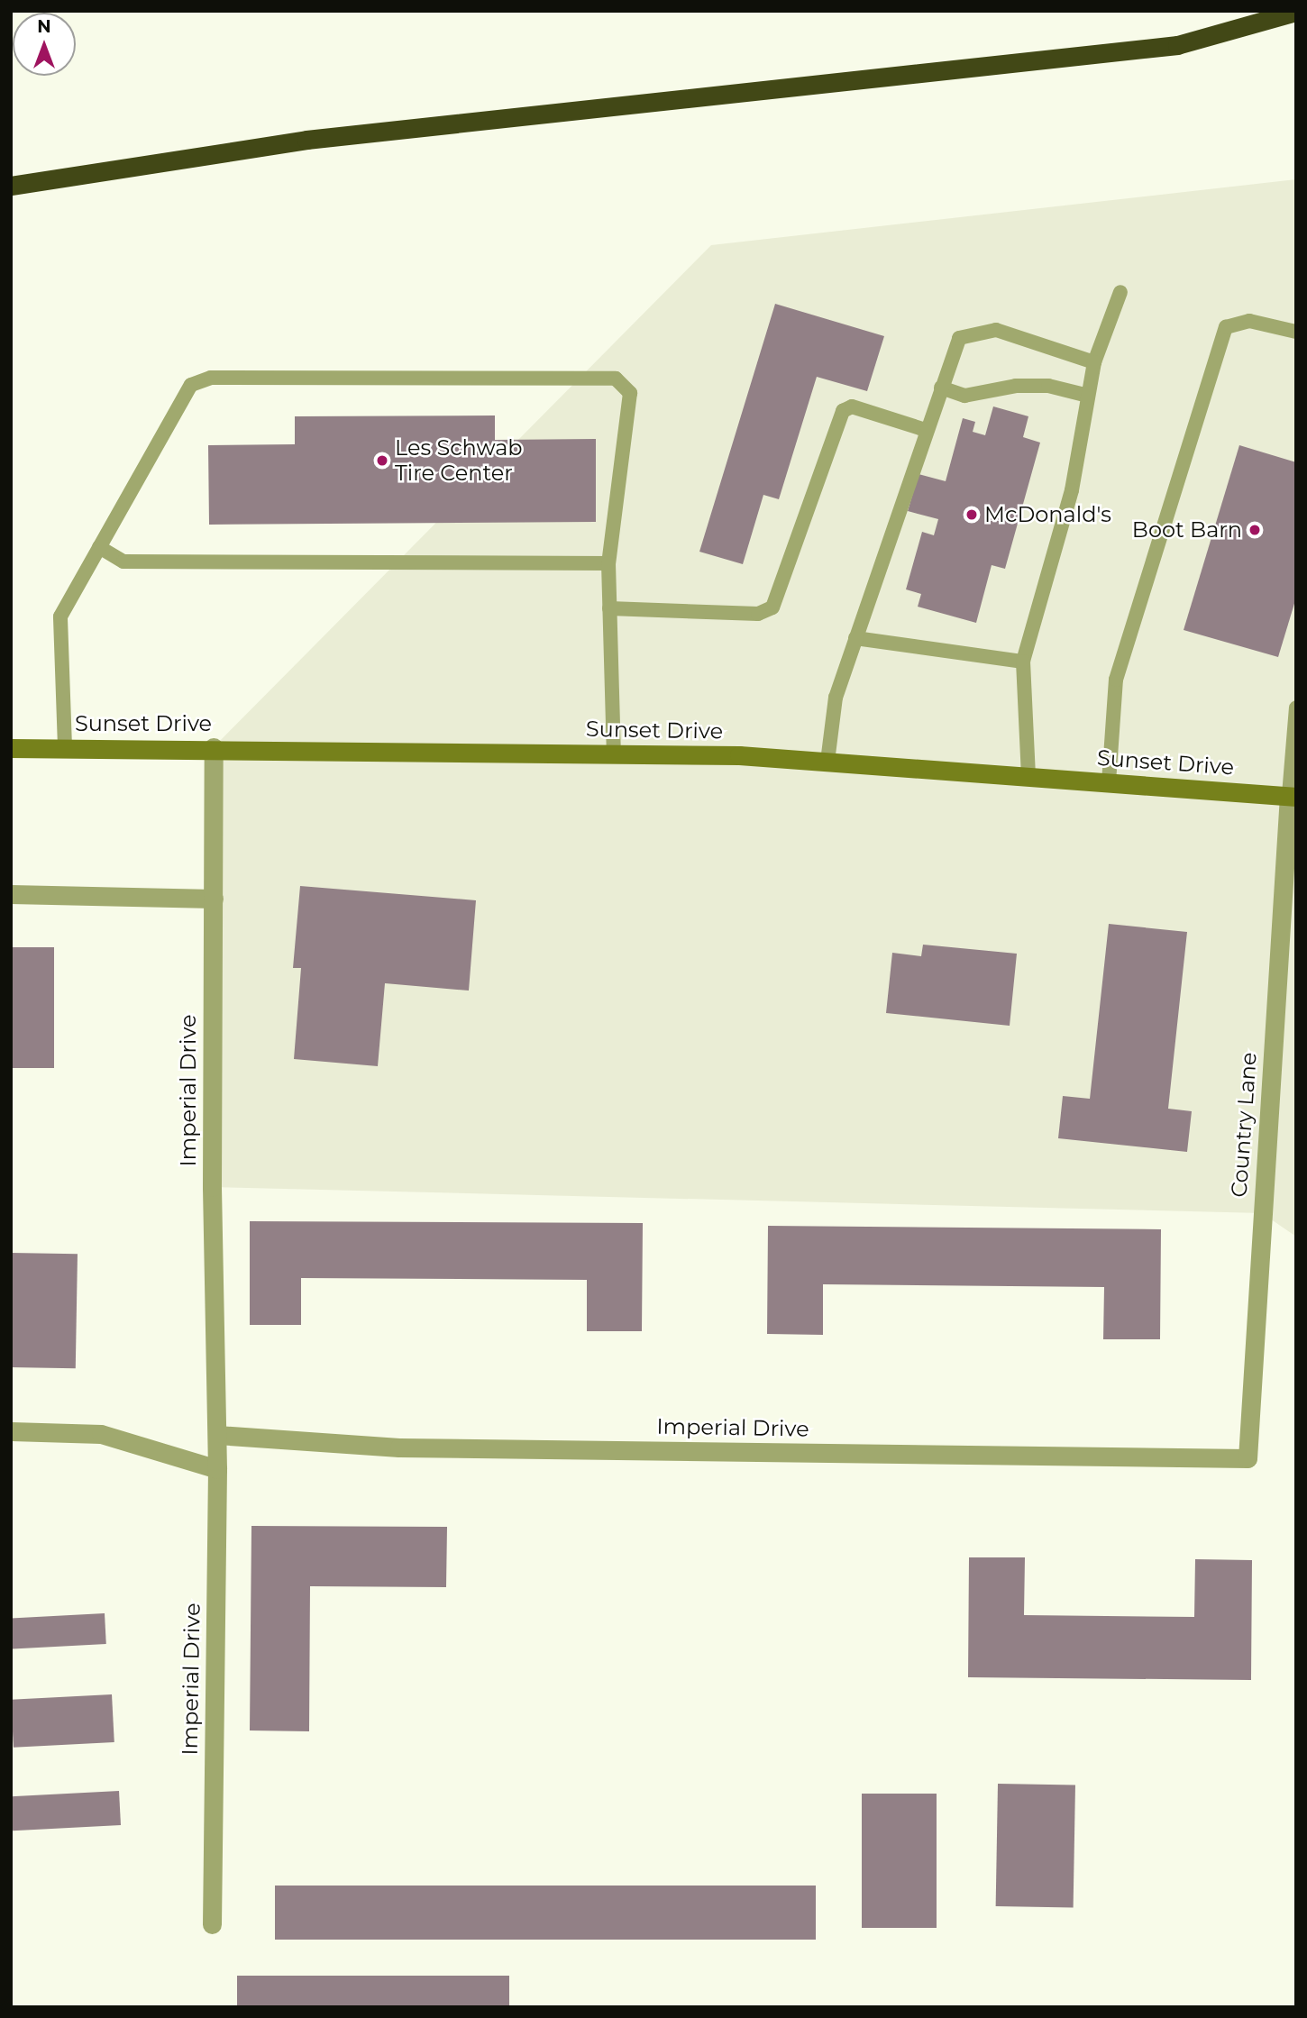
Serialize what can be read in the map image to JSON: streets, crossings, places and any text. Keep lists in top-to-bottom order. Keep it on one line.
{"streets":{"street":["Sunset Drive","Imperial Drive","Country Lane"]},"crossings":[["Sunset Drive","Imperial Drive"],["Sunset Drive","Country Lane"],["Imperial Drive","Country Lane"]],"places":["Les Schwab Tire Center","McDonald's","Boot Barn"],"north":"top"}
